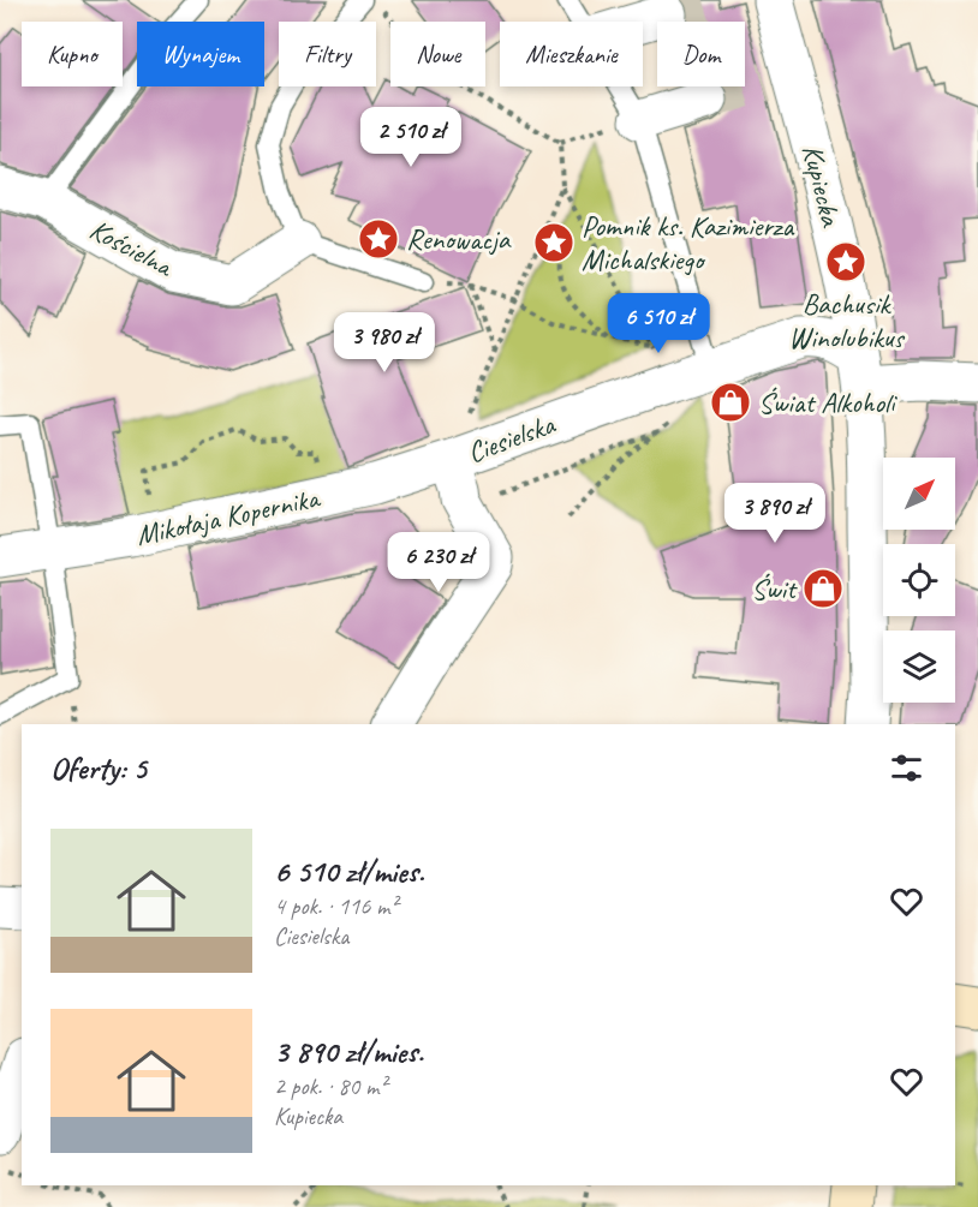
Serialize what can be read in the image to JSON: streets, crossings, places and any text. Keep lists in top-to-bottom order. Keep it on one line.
{"streets":{"street":["Kupiecka","Kościelna","Ciesielska","Mikołaja Kopernika"]},"crossings":[["Kupiecka","Ciesielska"],["Ciesielska","Mikołaja Kopernika"]],"places":{"place":["Renowacja","Pomnik ks. Kazimierza Michalskiego","Bachusik Winolubikus"],"shop":["Świat Alkoholi","Świt"]},"north":"top right","page":{"chip":["Kupno","Wynajem","Filtry","Nowe","Mieszkanie","Dom"],"price":["2 510 zł","6 510 zł","3 980 zł","3 890 zł","6 230 zł"],"heading":"Oferty: 5","list":[{"name":"6 510 zł/mies.","note":"4 pok. · 116 m² · Ciesielska"},{"name":"3 890 zł/mies.","note":"2 pok. · 80 m² · Kupiecka"}]}}
